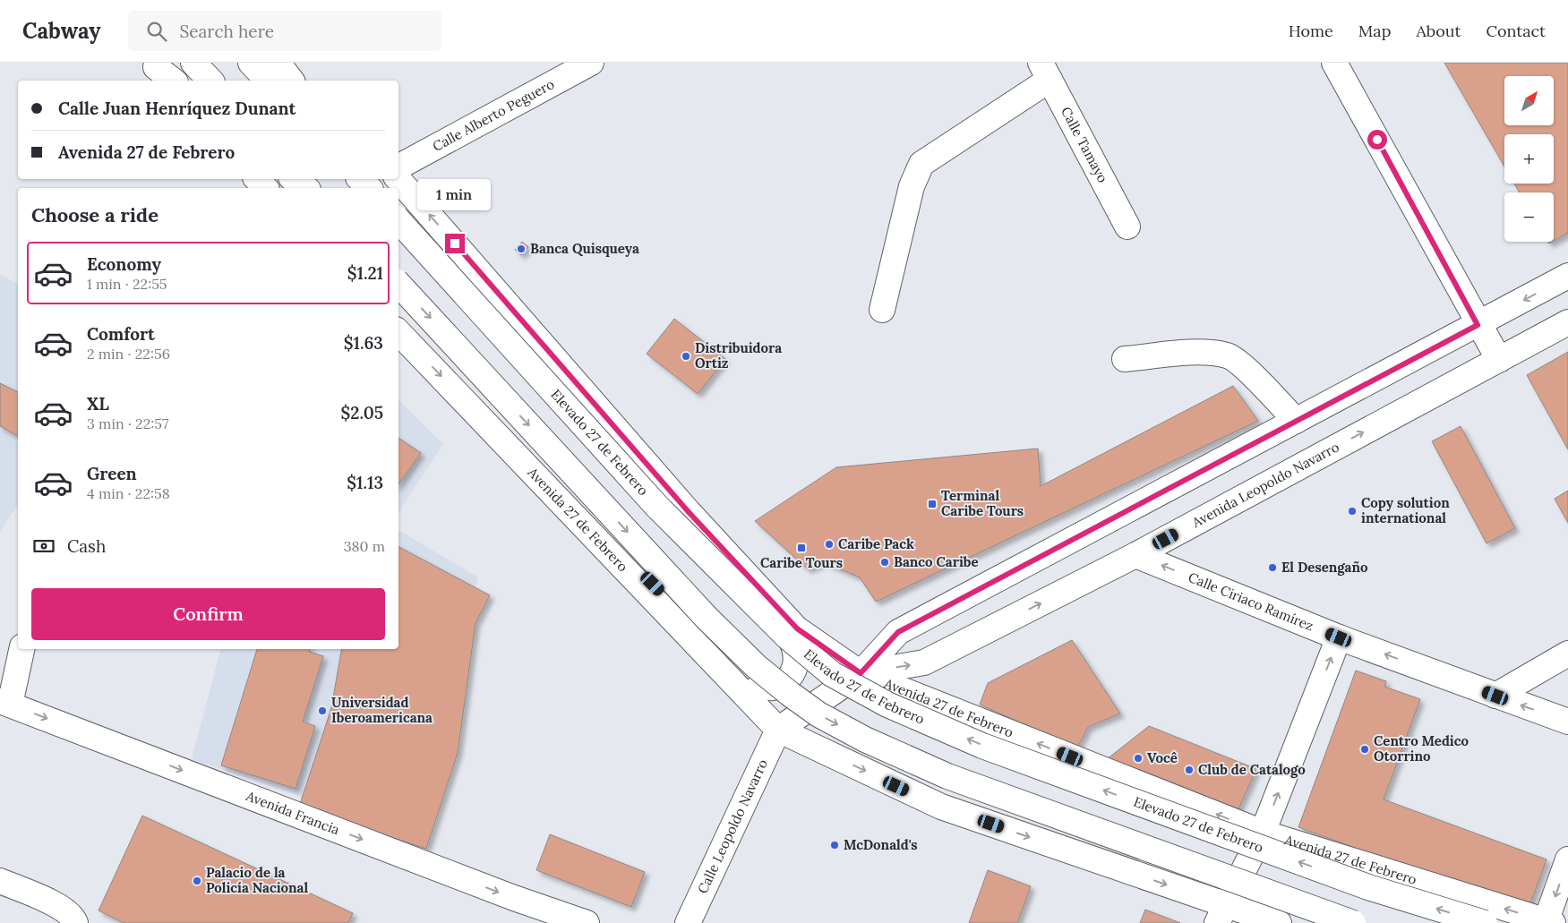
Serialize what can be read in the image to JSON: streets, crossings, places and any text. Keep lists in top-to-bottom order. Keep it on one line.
{"streets":{"main road":["Calle Alberto Peguero","Calle Tamayo","Elevado 27 de Febrero","Avenida Leopoldo Navarro","Avenida 27 de Febrero","Calle Ciriaco Ramírez","Avenida Francia","Calle Leopoldo Navarro"]},"crossings":[["Avenida Leopoldo Navarro","Avenida 27 de Febrero"],["Avenida Leopoldo Navarro","Calle Ciriaco Ramírez"],["Avenida Leopoldo Navarro","Calle Leopoldo Navarro"],["Avenida 27 de Febrero","Calle Leopoldo Navarro"]],"one_way":["Calle Ciriaco Ramírez","Avenida Francia"],"places":{"other":["Banca Quisqueya","Distribuidora Ortiz","Copy solution international","Caribe Pack","Banco Caribe","El Desengaño","Universidad Iberoamericana","Centro Medico Otorrino","Você","Club de Catalogo","McDonald's","Palacio de la Policía Nacional"],"transit":["Terminal Caribe Tours","Caribe Tours"]},"north":"top right","page":{"header":"Cabway","search":"Search here","nav":["Home","Map","About","Contact"],"map_buttons":["+","−"],"banner":["Calle Juan Henríquez Dunant","Avenida 27 de Febrero"],"bubble":"1 min","heading":"Choose a ride","list":[{"name":"Economy","note":"1 min · 22:55","value":"$1.21"},{"name":"Comfort","note":"2 min · 22:56","value":"$1.63"},{"name":"XL","note":"3 min · 22:57","value":"$2.05"},{"name":"Green","note":"4 min · 22:58","value":"$1.13"}],"pay":["Cash","380 m"],"buttons":"Confirm"}}
